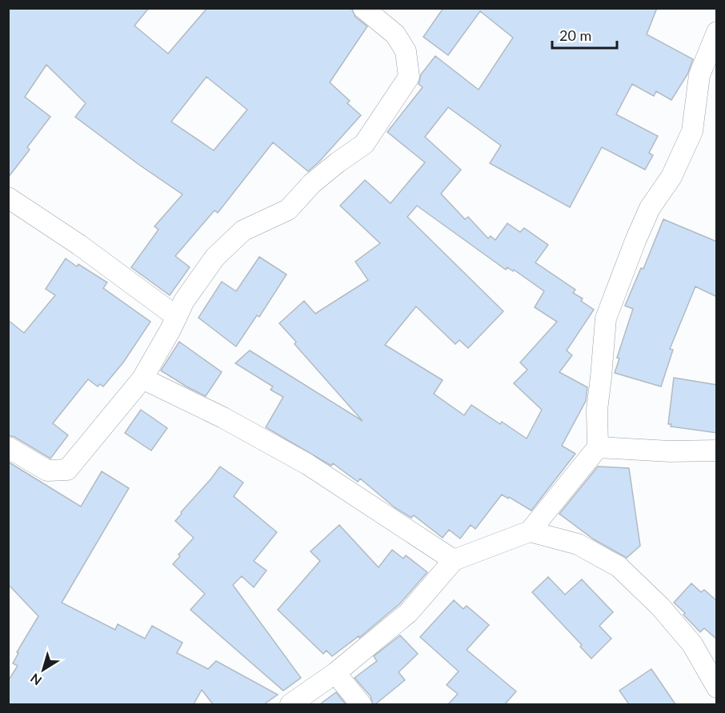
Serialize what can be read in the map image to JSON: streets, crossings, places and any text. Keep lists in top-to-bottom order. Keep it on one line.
{"scale_bar":"20 m","north":"bottom left"}
